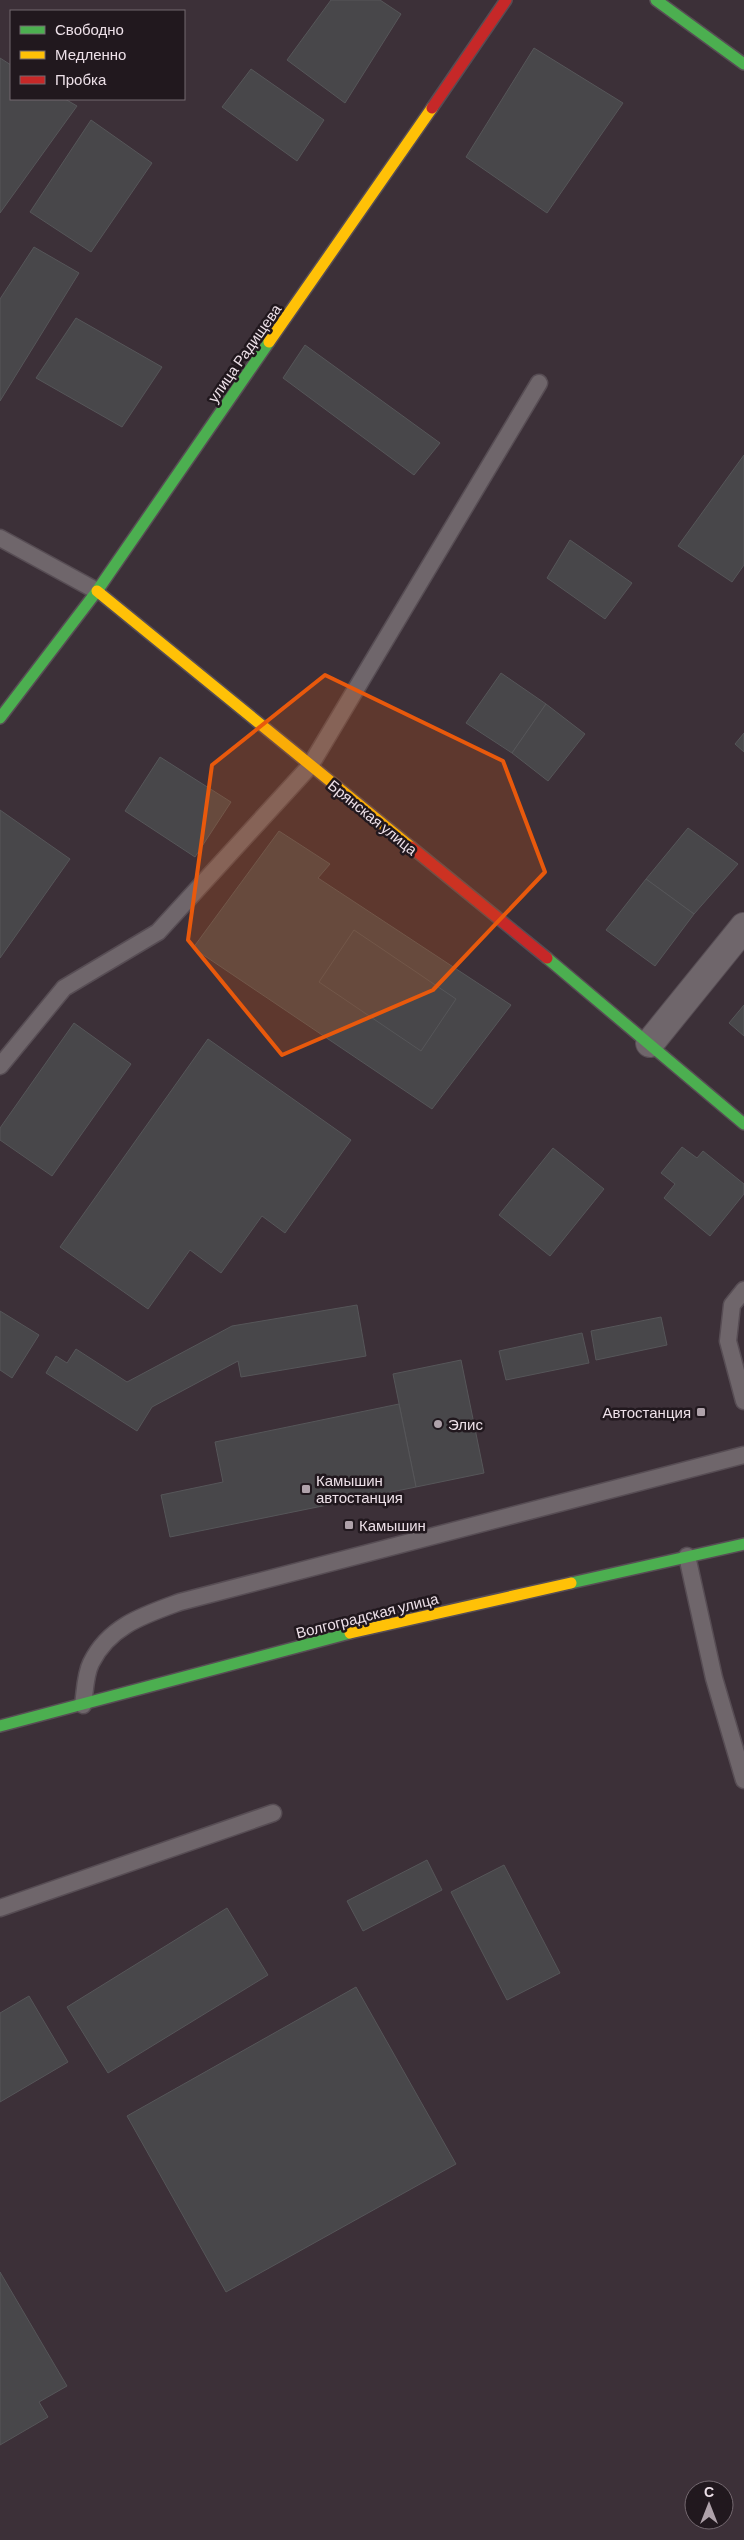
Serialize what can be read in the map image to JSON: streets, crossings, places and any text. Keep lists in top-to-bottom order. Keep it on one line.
{"streets":{"street":["улица Радищева","Брянская улица","Волгоградская улица"]},"crossings":[["улица Радищева","Брянская улица"]],"places":{"transit":["Автостанция","Камышин автостанция","Камышин"],"other":["Элис"]},"legend":["Свободно","Медленно","Пробка"],"north":"top"}
